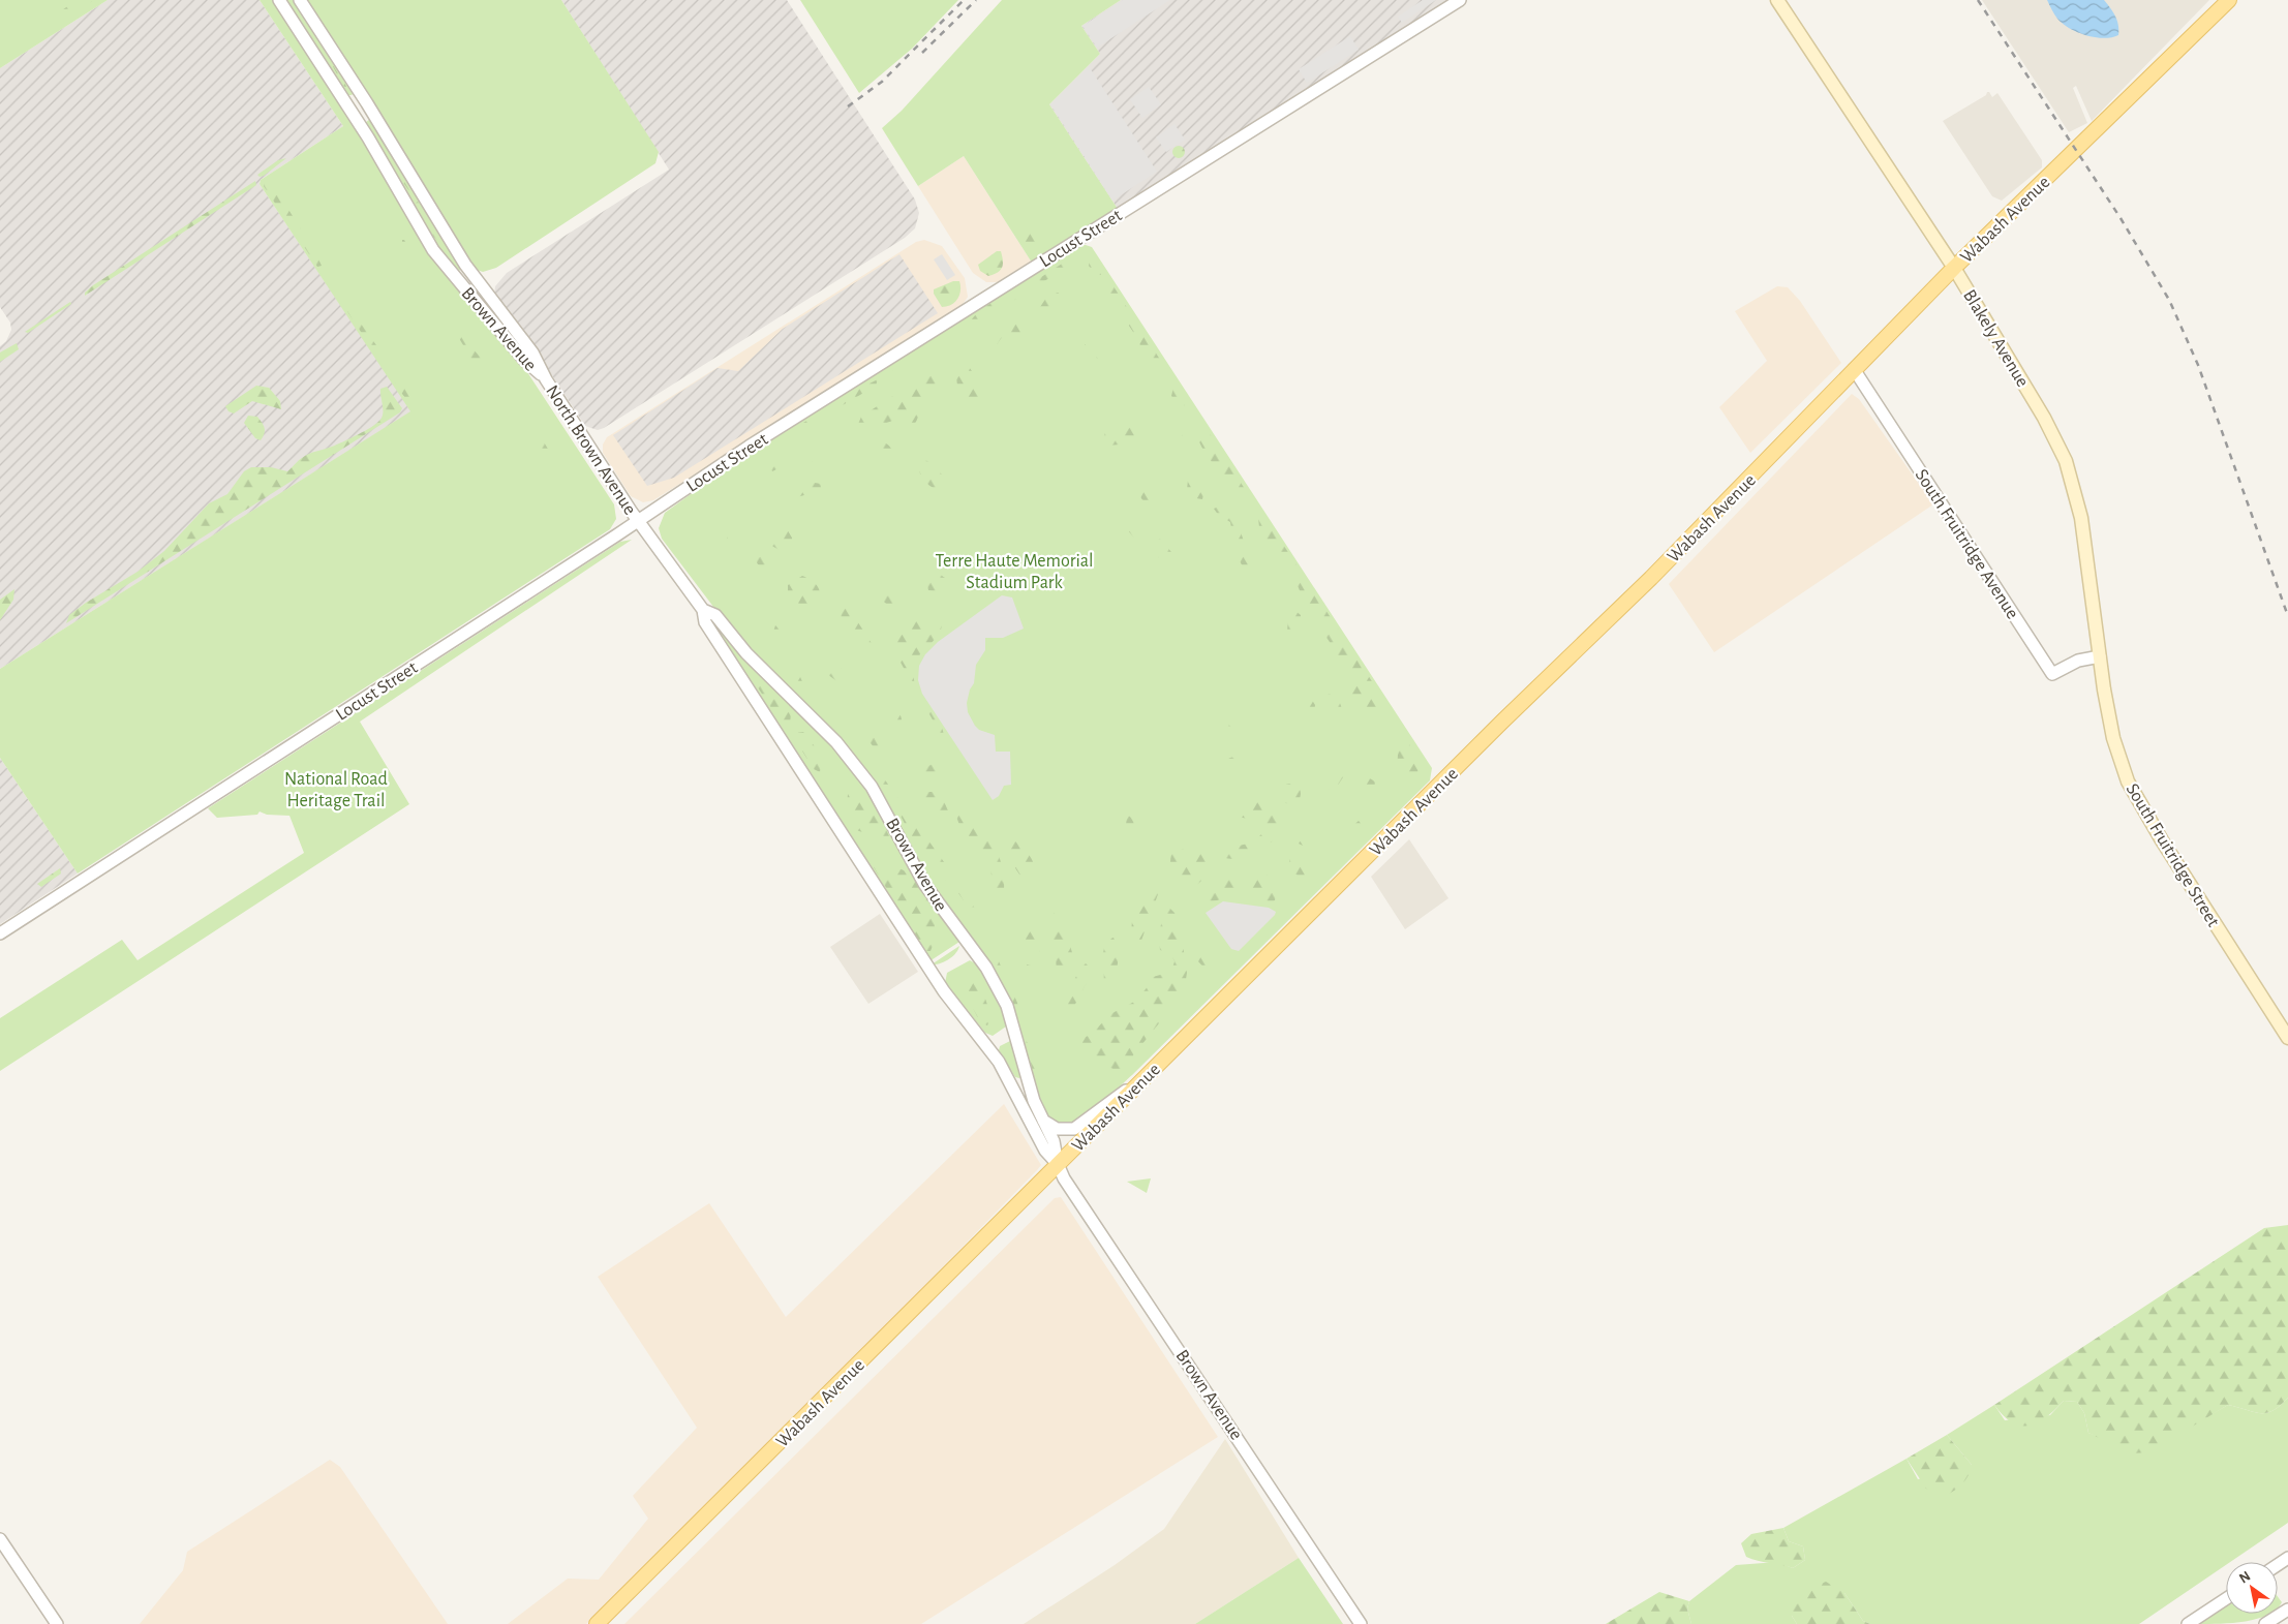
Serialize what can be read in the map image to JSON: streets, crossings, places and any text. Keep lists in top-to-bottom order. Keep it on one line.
{"streets":{"main road":["Wabash Avenue","Blakely Avenue","South Fruitridge Street"],"street":["Locust Street","Brown Avenue","North Brown Avenue","South Fruitridge Avenue"]},"crossings":[["Wabash Avenue","Brown Avenue"],["Wabash Avenue","Blakely Avenue"],["Wabash Avenue","South Fruitridge Avenue"],["Locust Street","Brown Avenue"],["Locust Street","North Brown Avenue"],["Brown Avenue","North Brown Avenue"],["Blakely Avenue","South Fruitridge Avenue"],["Blakely Avenue","South Fruitridge Street"],["South Fruitridge Avenue","South Fruitridge Street"]],"parks":["Terre Haute Memorial Stadium Park","National Road Heritage Trail"],"north":"top left"}
